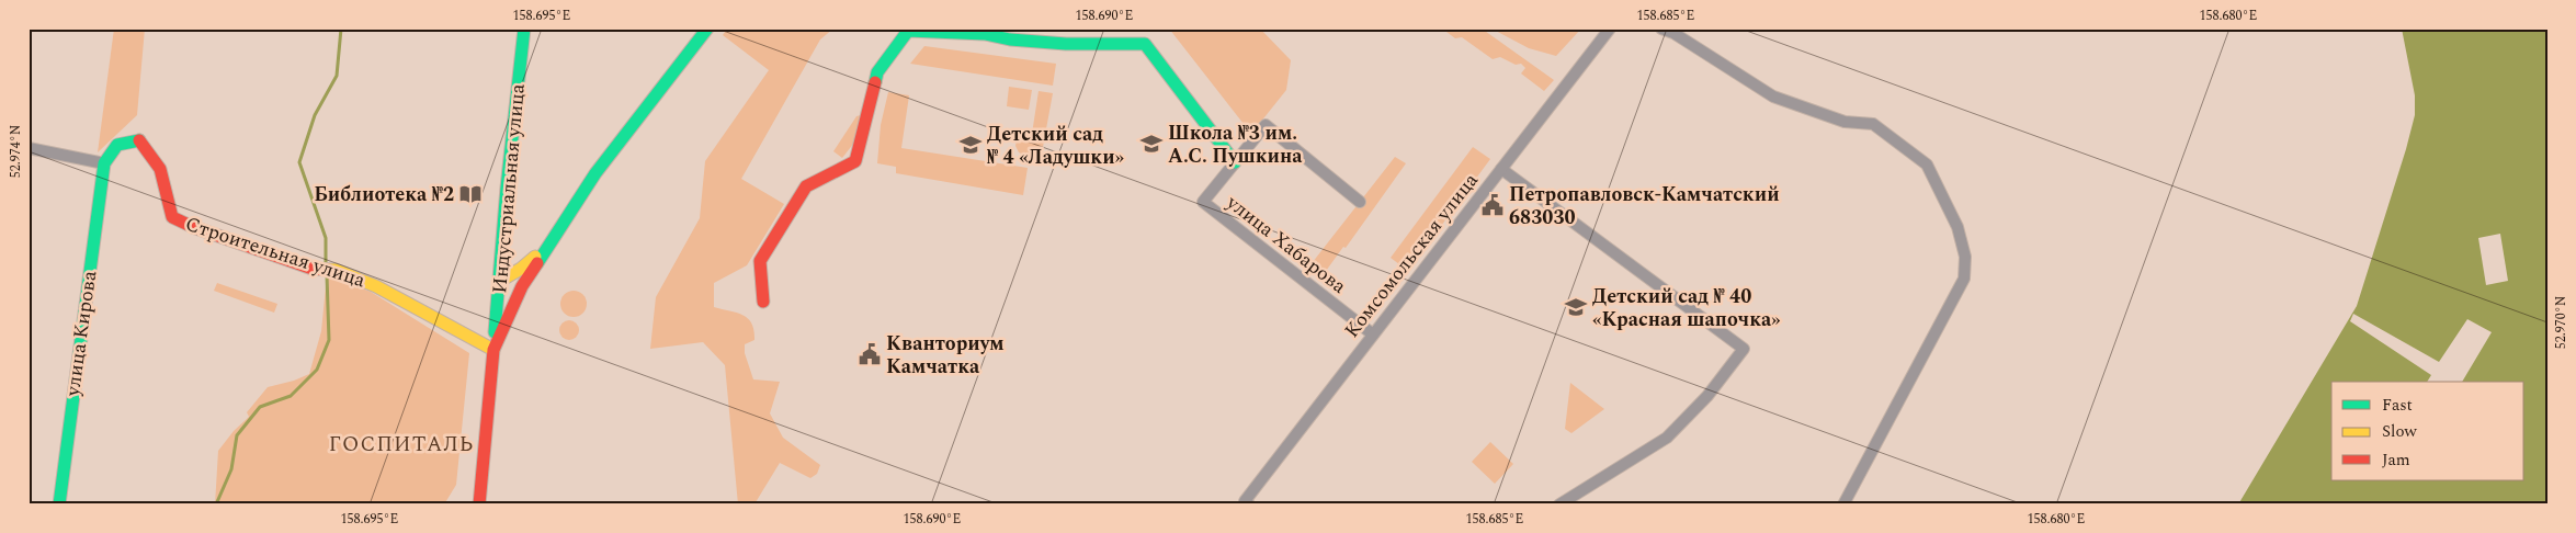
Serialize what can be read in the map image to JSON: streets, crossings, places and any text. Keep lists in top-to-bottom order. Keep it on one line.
{"streets":{"street":["Индустриальная улица","улица Хабарова","Строительная улица","Комсомольская улица","улица Кирова"]},"crossings":[["Индустриальная улица","Строительная улица"],["улица Хабарова","Комсомольская улица"],["Строительная улица","улица Кирова"]],"districts":["ГОСПИТАЛЬ"],"places":{"school or university":["Школа №3 им. А.С. Пушкина","Детский сад № 4 «Ладушки»","Детский сад № 40 «Красная шапочка»"],"library":["Библиотека №2"],"public building":["Петропавловск-Камчатский 683030","Кванториум Камчатка"]},"legend":["Fast","Slow","Jam"],"coordinates":["158.695°E","158.690°E","158.685°E","158.680°E","52.974°N","52.970°N"]}
